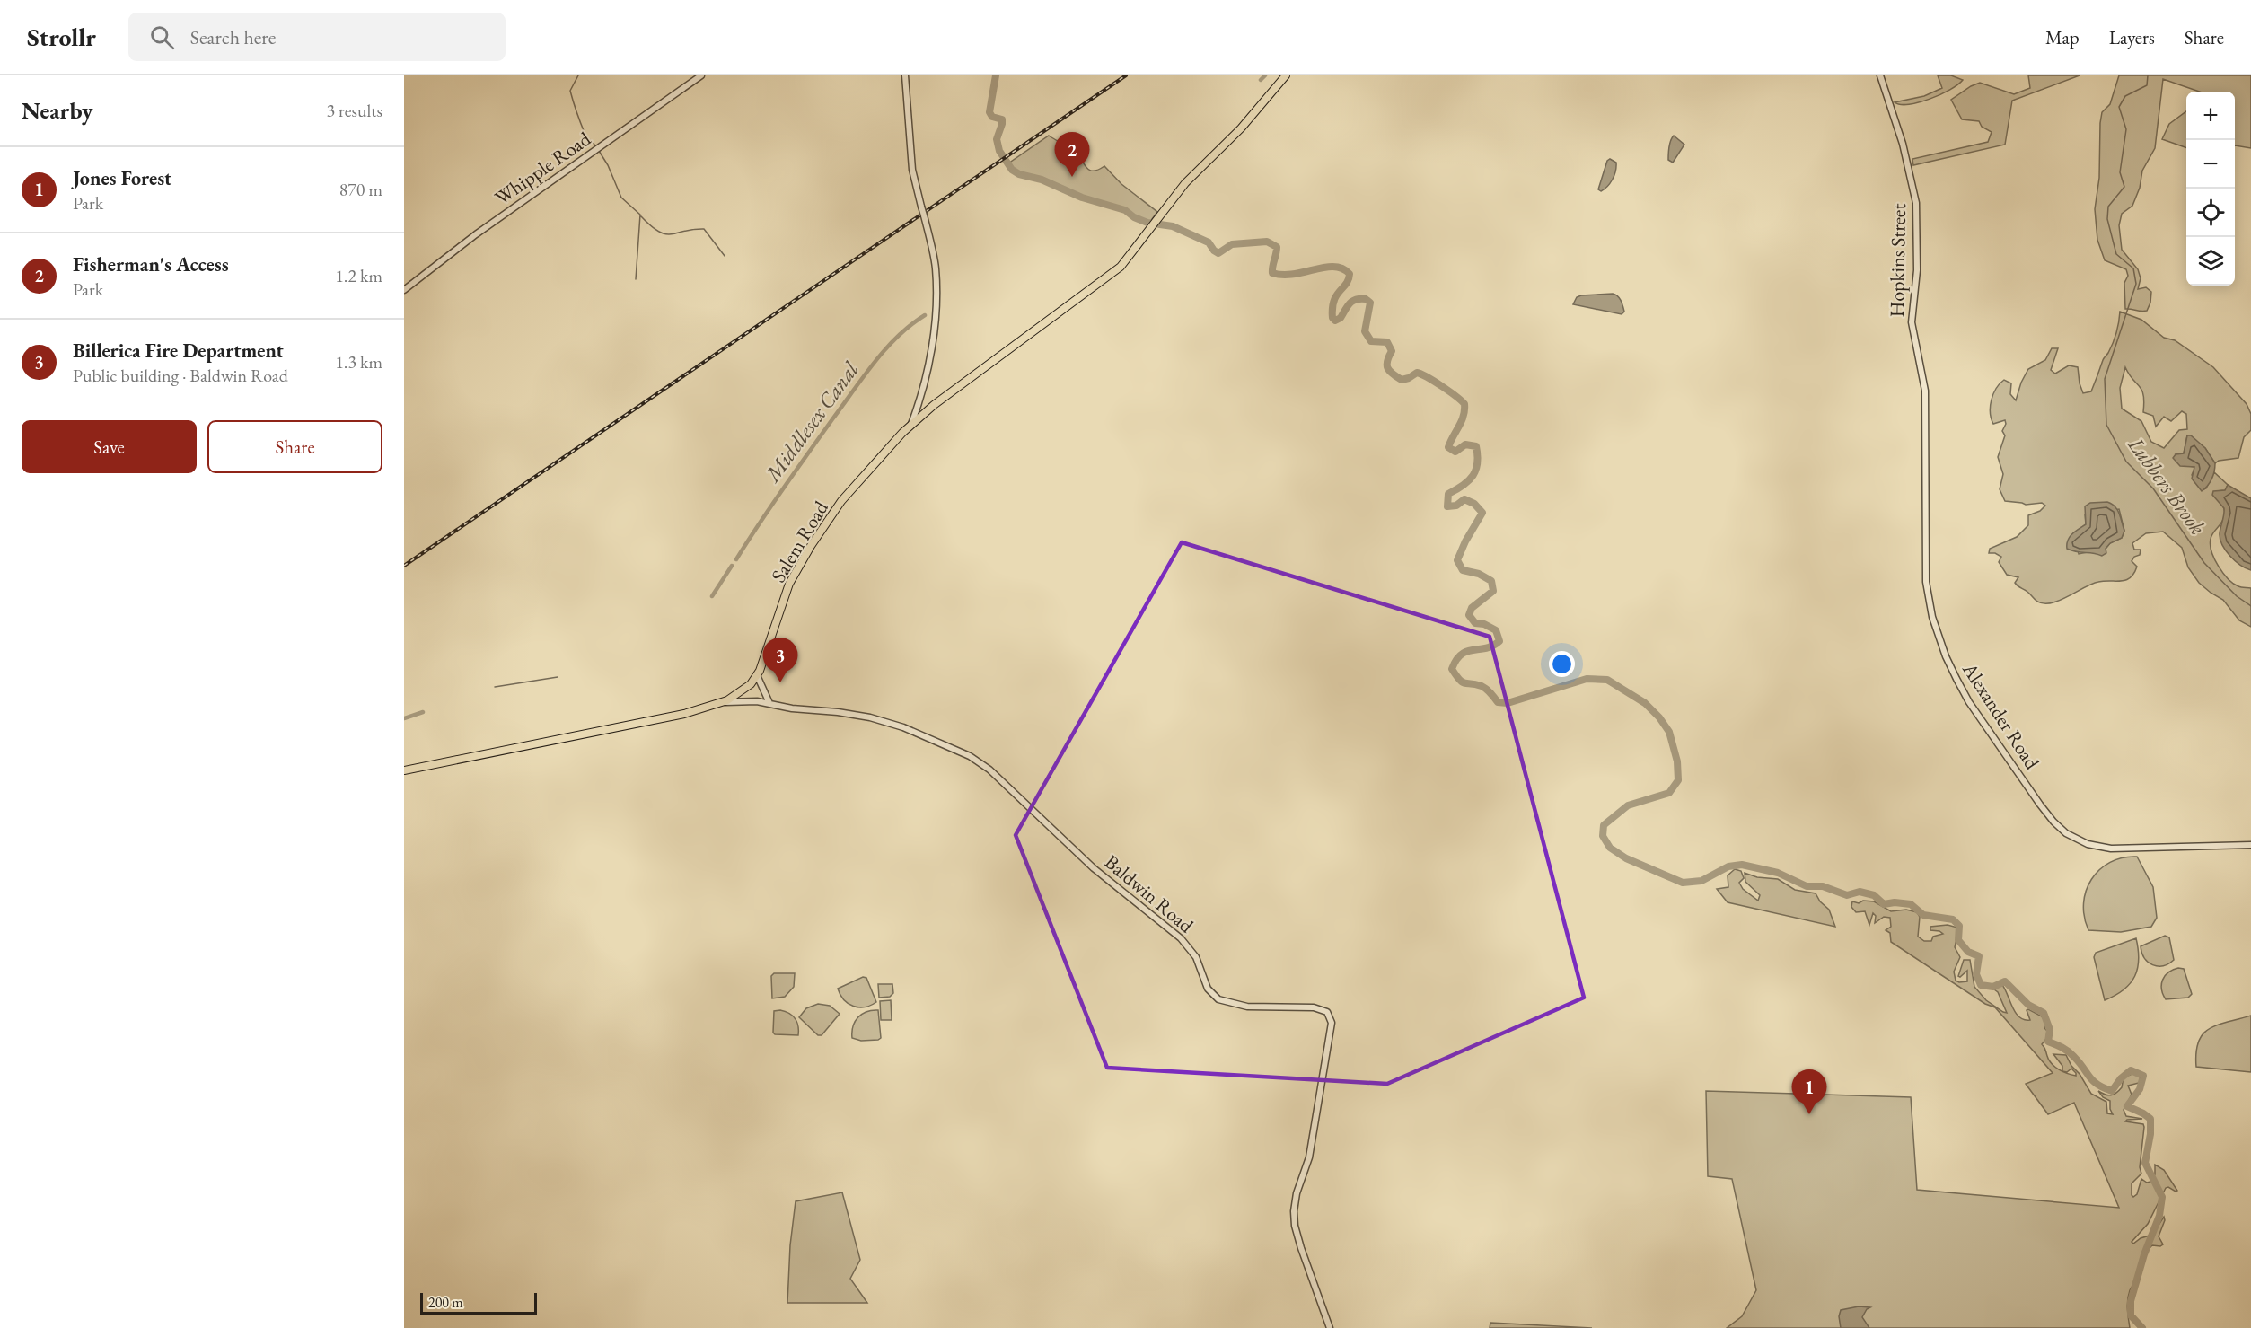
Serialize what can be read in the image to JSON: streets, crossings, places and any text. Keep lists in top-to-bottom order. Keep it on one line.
{"streets":{"main road":["Salem Road"],"street":["Whipple Road","Hopkins Street","Alexander Road","Baldwin Road"]},"crossings":[["Hopkins Street","Alexander Road"],["Salem Road","Baldwin Road"]],"water":["Middlesex Canal","Lubbers Brook"],"scale_bar":"200 m","page":{"header":"Strollr","search":"Search here","nav":["Map","Layers","Share"],"heading":["Nearby","3 results"],"map_buttons":["+","−"],"pins":["2","3","1"],"list":[{"mark":"1","name":"Jones Forest","note":"Park","value":"870 m"},{"mark":"2","name":"Fisherman's Access","note":"Park","value":"1.2 km"},{"mark":"3","name":"Billerica Fire Department","note":"Public building · Baldwin Road","value":"1.3 km"}],"buttons":["Save","Share"],"scale":"200 m"}}
